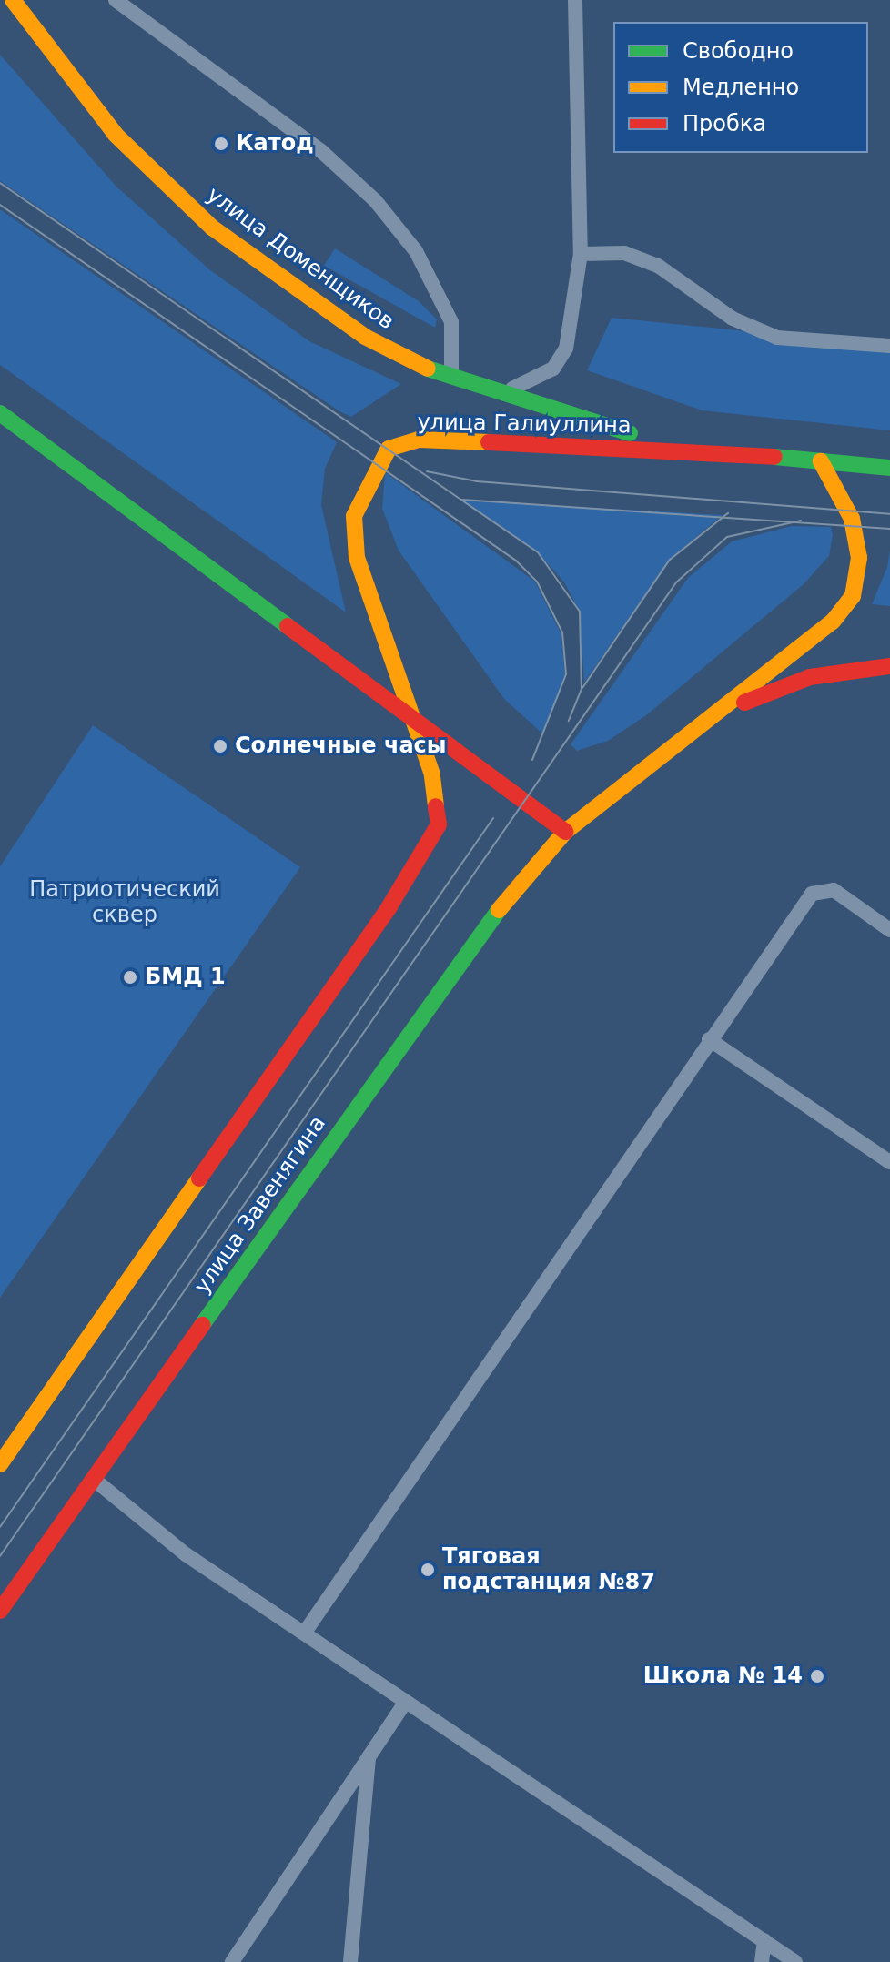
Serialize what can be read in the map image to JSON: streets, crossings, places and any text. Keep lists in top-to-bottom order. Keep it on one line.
{"streets":{"main road":["улица Доменщиков","улица Галиуллина","улица Завенягина"]},"crossings":[["улица Доменщиков","улица Галиуллина"]],"parks":["Патриотический сквер"],"places":["Катод","Солнечные часы","БМД 1","Тяговая подстанция №87","Школа № 14"],"legend":["Свободно","Медленно","Пробка"]}
